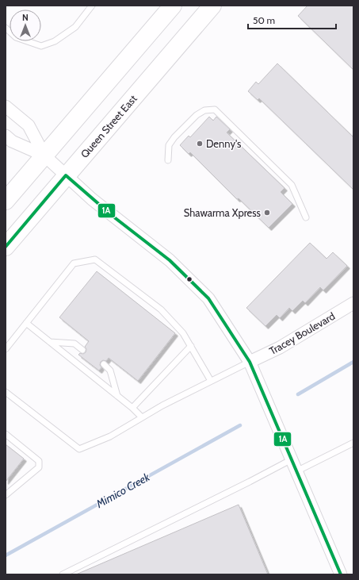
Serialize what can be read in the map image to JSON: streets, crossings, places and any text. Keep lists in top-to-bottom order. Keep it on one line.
{"streets":{"main road":["Queen Street East"],"street":["Tracey Boulevard"]},"water":["Mimico Creek"],"places":["Denny's","Shawarma Xpress"],"lines":["transit line 1A"],"scale_bar":"50 m","north":"top"}
